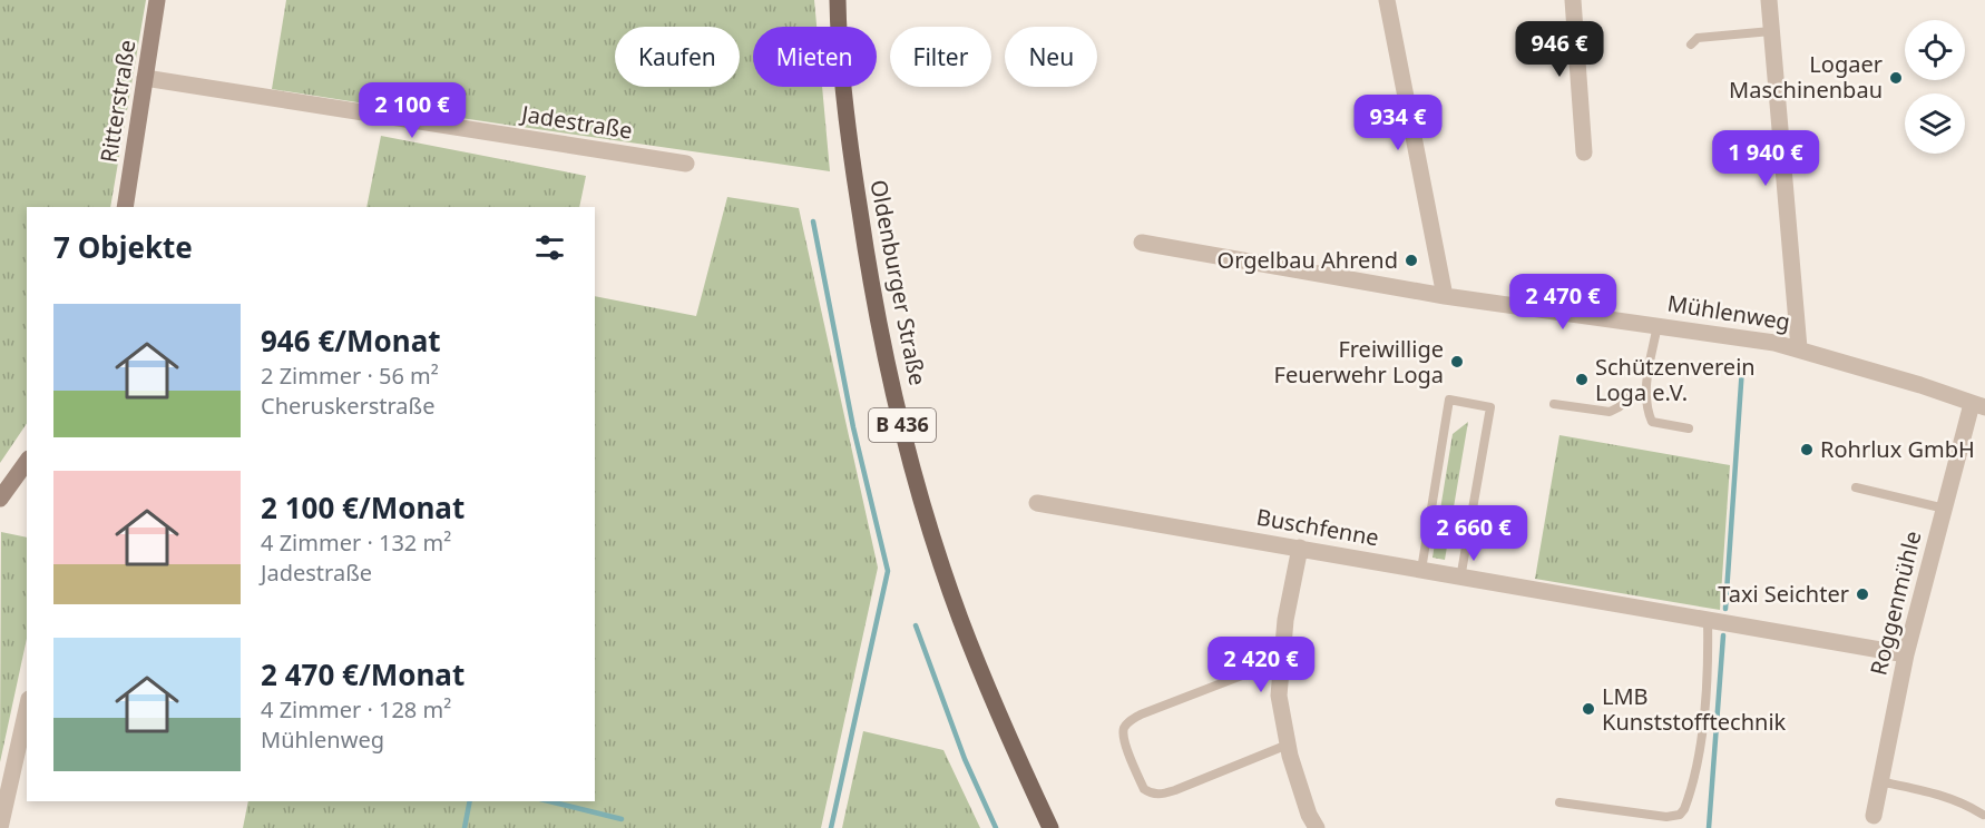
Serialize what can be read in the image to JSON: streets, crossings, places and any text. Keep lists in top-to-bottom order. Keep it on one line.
{"streets":{"main road":["Oldenburger Straße","B 436"],"street":["Ritterstraße","Jadestraße","Mühlenweg","Buschfenne","Roggenmühle"]},"crossings":[["Ritterstraße","Jadestraße"],["Mühlenweg","Roggenmühle"],["Buschfenne","Roggenmühle"]],"places":["Logaer Maschinenbau","Orgelbau Ahrend","Freiwillige Feuerwehr Loga","Schützenverein Loga e.V.","Rohrlux GmbH","Taxi Seichter","LMB Kunststofftechnik"],"page":{"price":["946 €","2 100 €","934 €","1 940 €","2 470 €","2 660 €","2 420 €"],"chip":["Kaufen","Mieten","Filter","Neu"],"heading":"7 Objekte","list":[{"name":"946 €/Monat","note":"2 Zimmer · 56 m² · Cheruskerstraße"},{"name":"2 100 €/Monat","note":"4 Zimmer · 132 m² · Jadestraße"},{"name":"2 470 €/Monat","note":"4 Zimmer · 128 m² · Mühlenweg"}]}}
